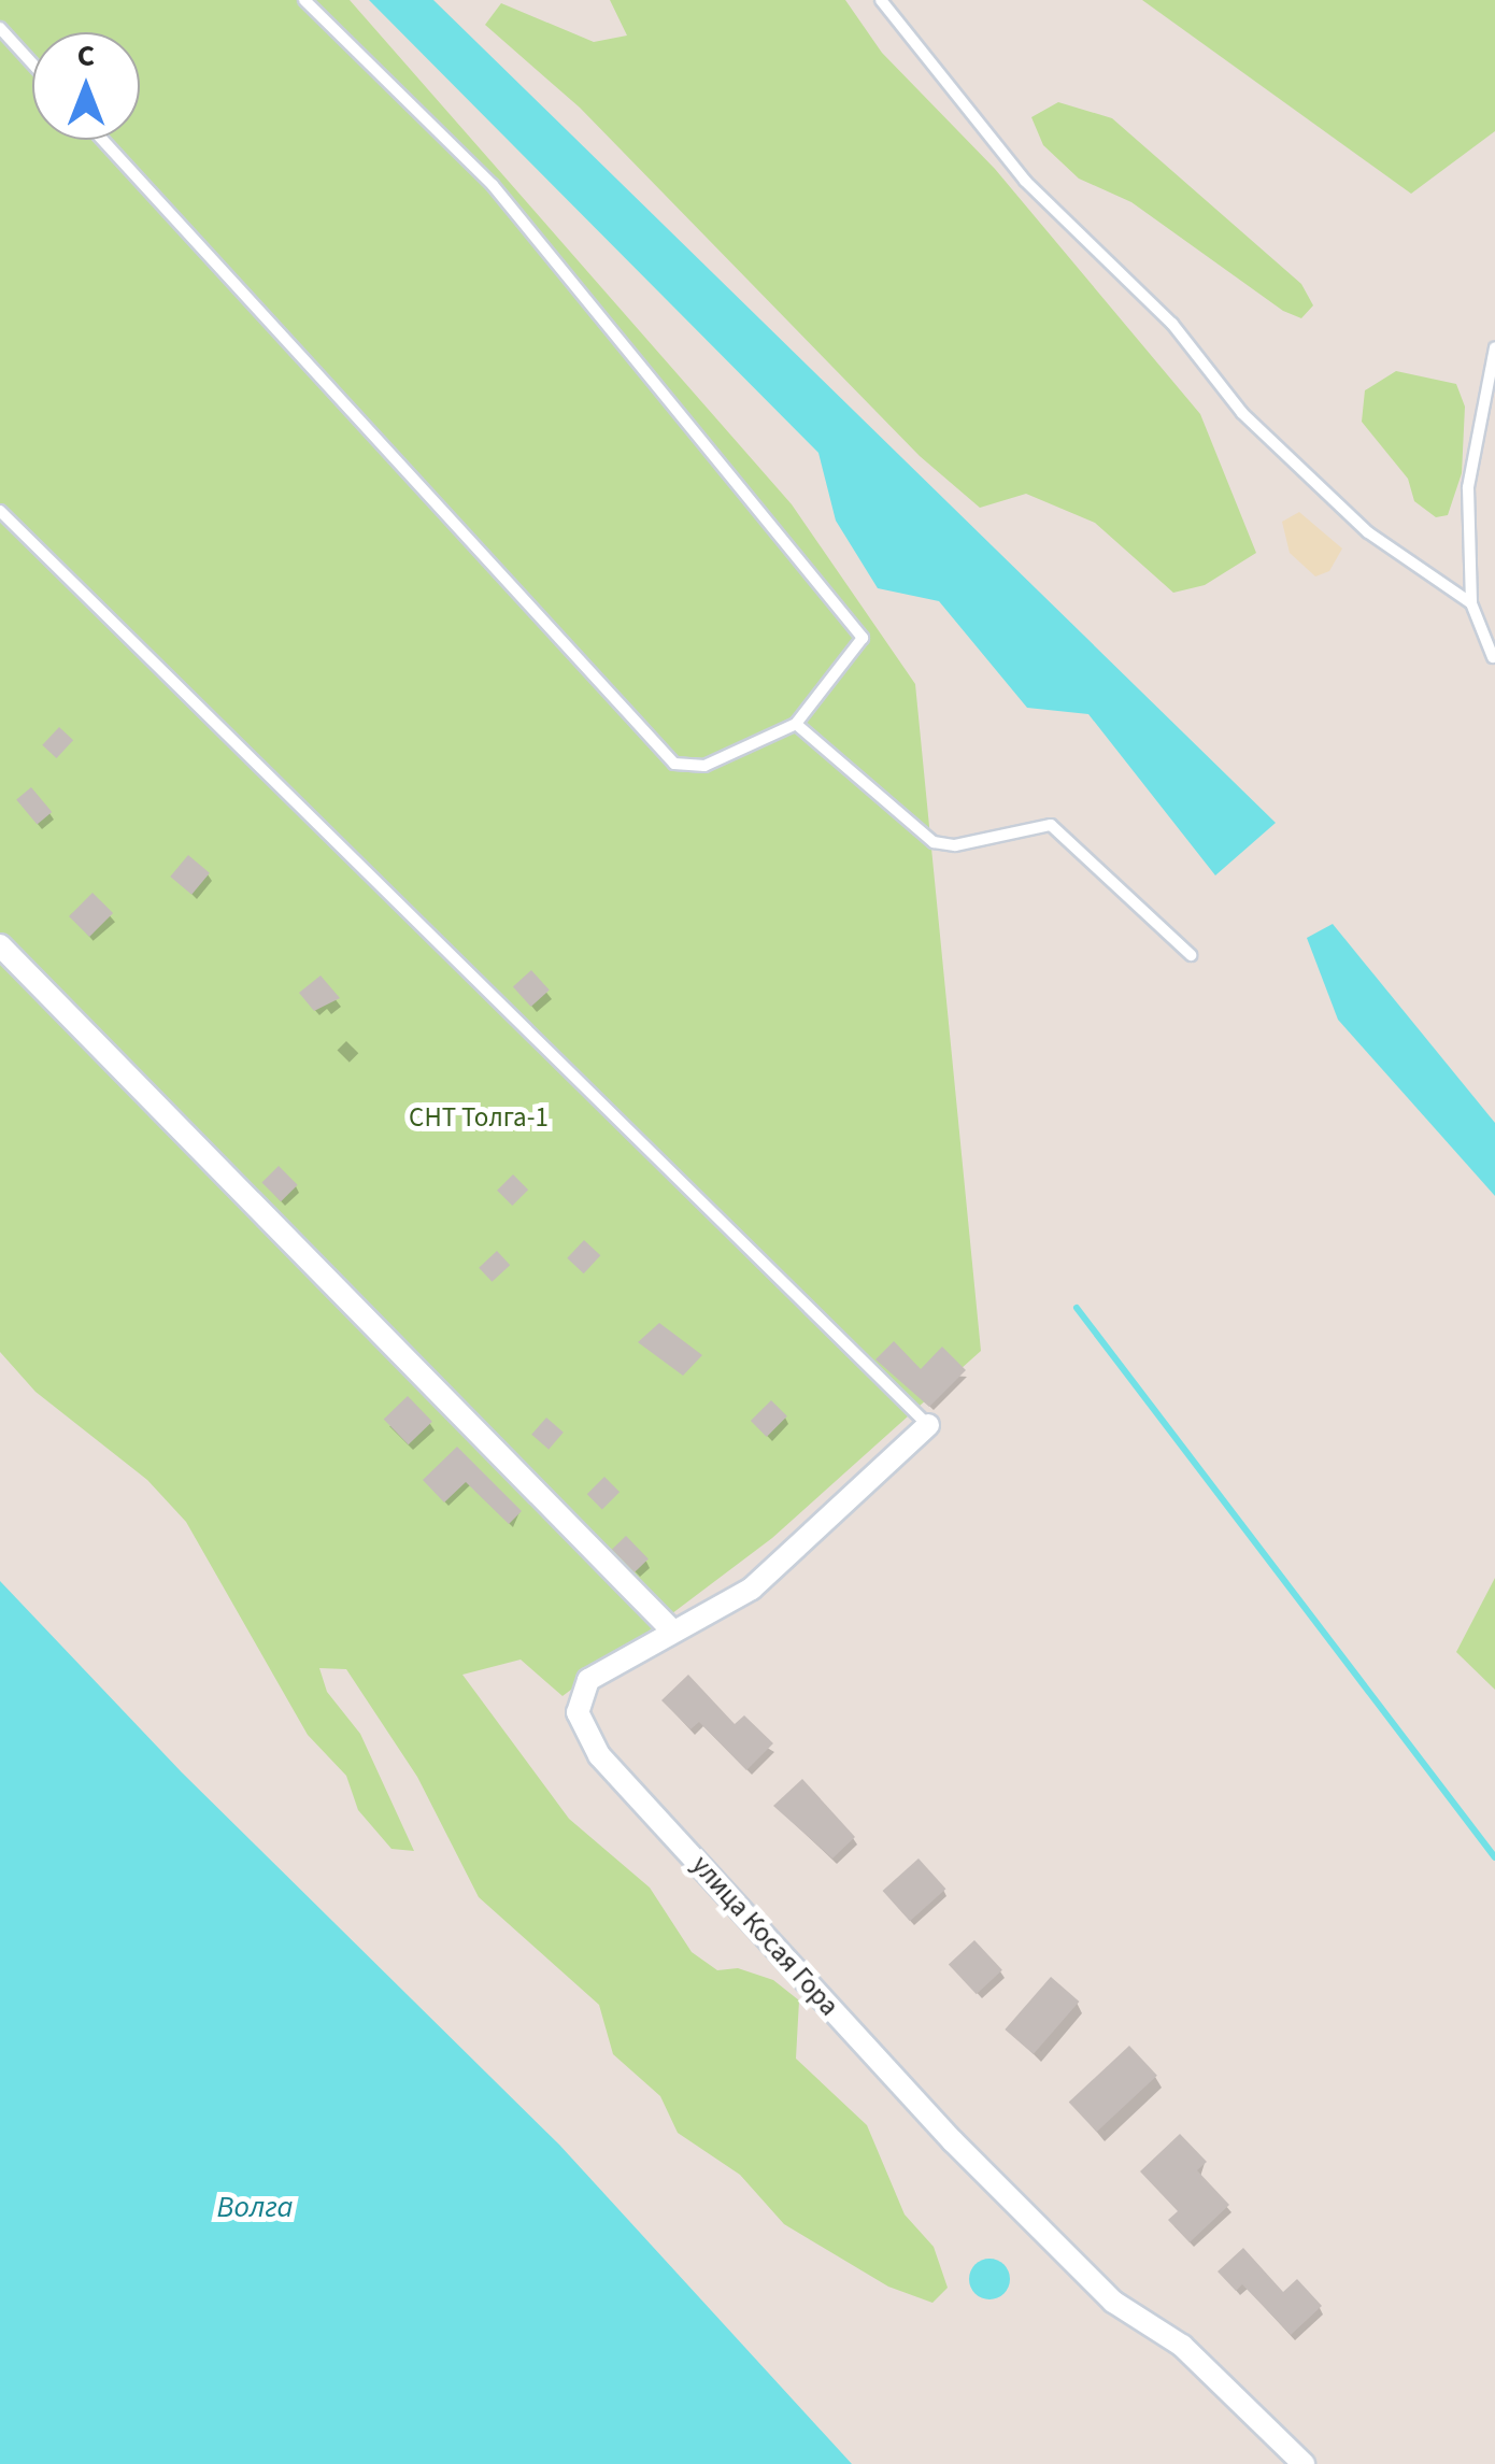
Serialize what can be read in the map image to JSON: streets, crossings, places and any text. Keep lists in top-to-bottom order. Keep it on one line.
{"streets":{"street":["улица Косая Гора"]},"water":["Волга"],"parks":["СНТ Толга-1"],"north":"top"}
